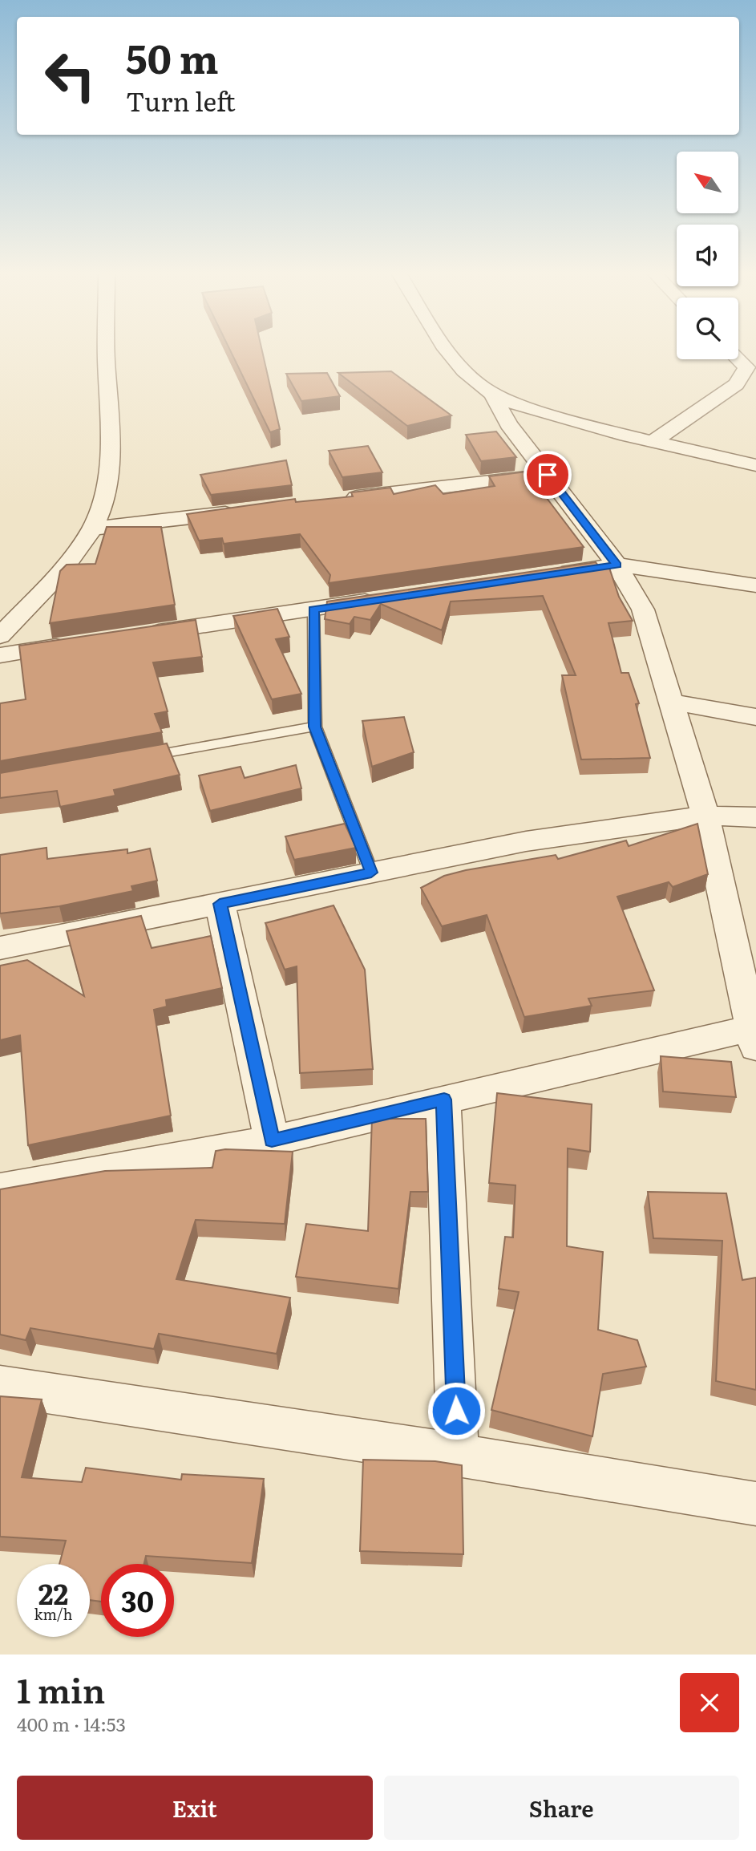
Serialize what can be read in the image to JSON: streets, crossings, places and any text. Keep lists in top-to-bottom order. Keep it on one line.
{"north":"top left","page":{"turn":["50 m","Turn left"],"speed":"22 km/h","limit":"30","heading":["1 min","400 m · 14:53"],"buttons":["Exit","Share"]}}
